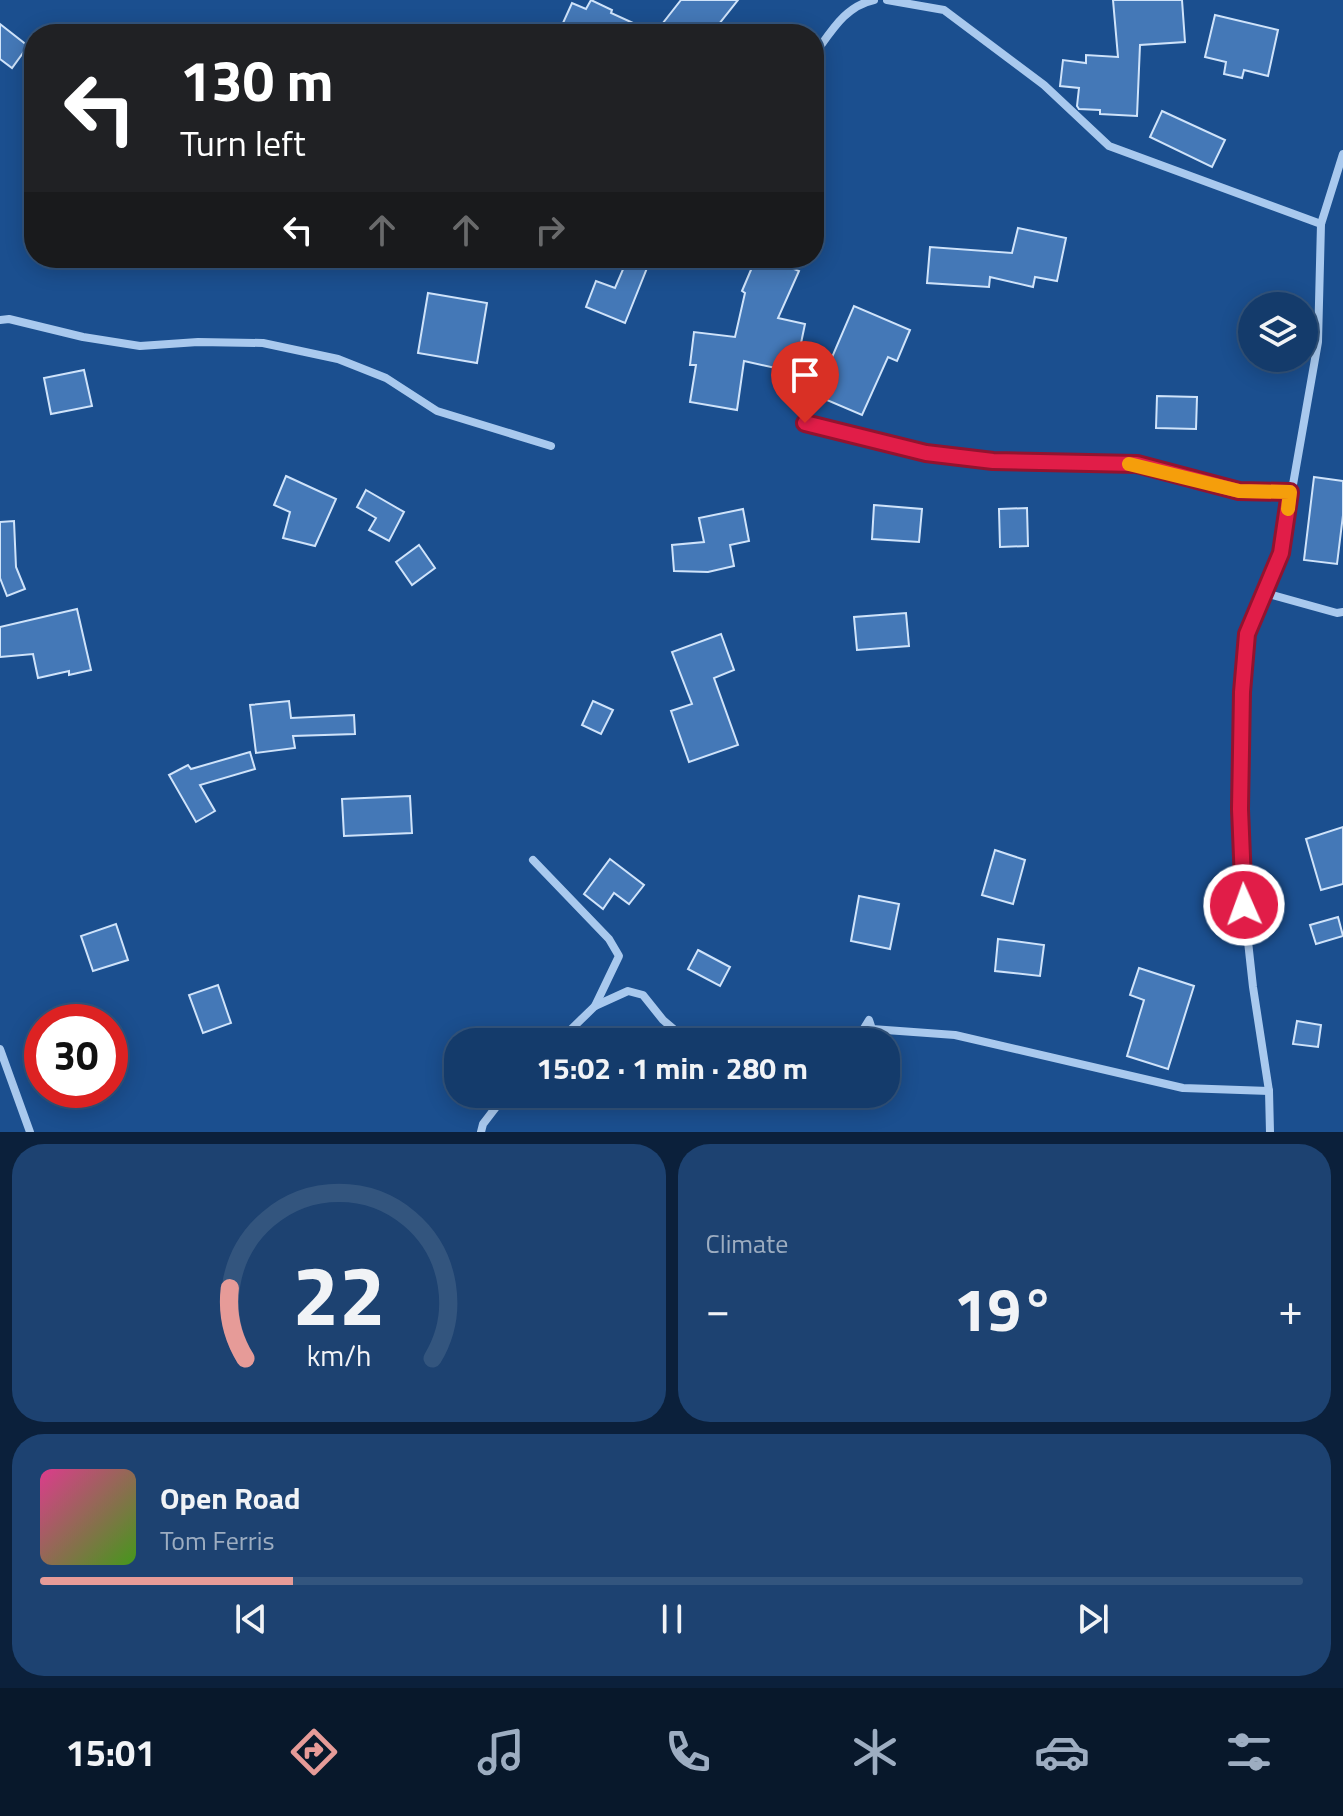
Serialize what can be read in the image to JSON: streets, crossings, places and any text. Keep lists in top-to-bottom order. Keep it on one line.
{"page":{"turn":["130 m","Turn left"],"limit":"30","trip":"15:02 · 1 min · 280 m","tile":"Climate","heat":["−","19°","+"],"song":["Open Road","Tom Ferris"],"tabs":"15:01","gauge":["22","km/h"]}}
